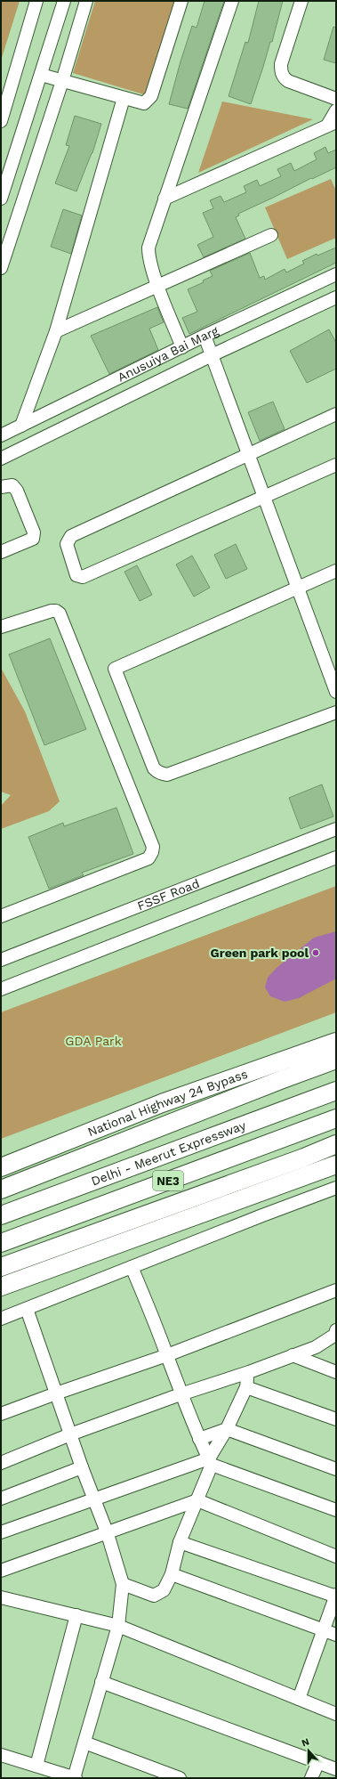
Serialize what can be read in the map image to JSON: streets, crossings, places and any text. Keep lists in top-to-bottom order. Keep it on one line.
{"streets":{"highway":["National Highway 24 Bypass","Delhi - Meerut Expressway","NE3"],"street":["Anusuiya Bai Marg","FSSF Road"]},"parks":["GDA Park"],"places":["Green park pool"],"north":"top"}
